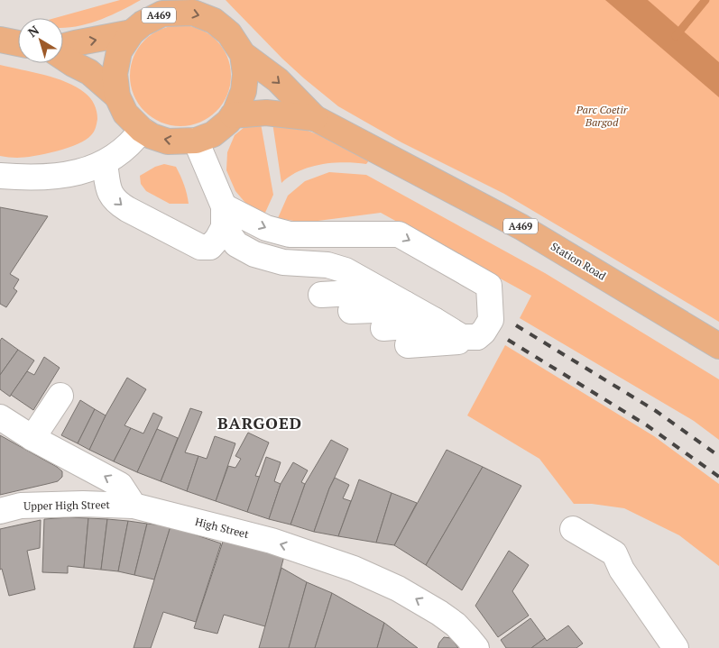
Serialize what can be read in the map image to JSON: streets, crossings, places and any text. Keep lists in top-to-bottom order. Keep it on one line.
{"streets":{"main road":["A469","Station Road"],"street":["Upper High Street","High Street"]},"crossings":[["Upper High Street","High Street"]],"one_way":["High Street"],"districts":["BARGOED"],"parks":["Parc Coetir Bargod"],"north":"top left"}
